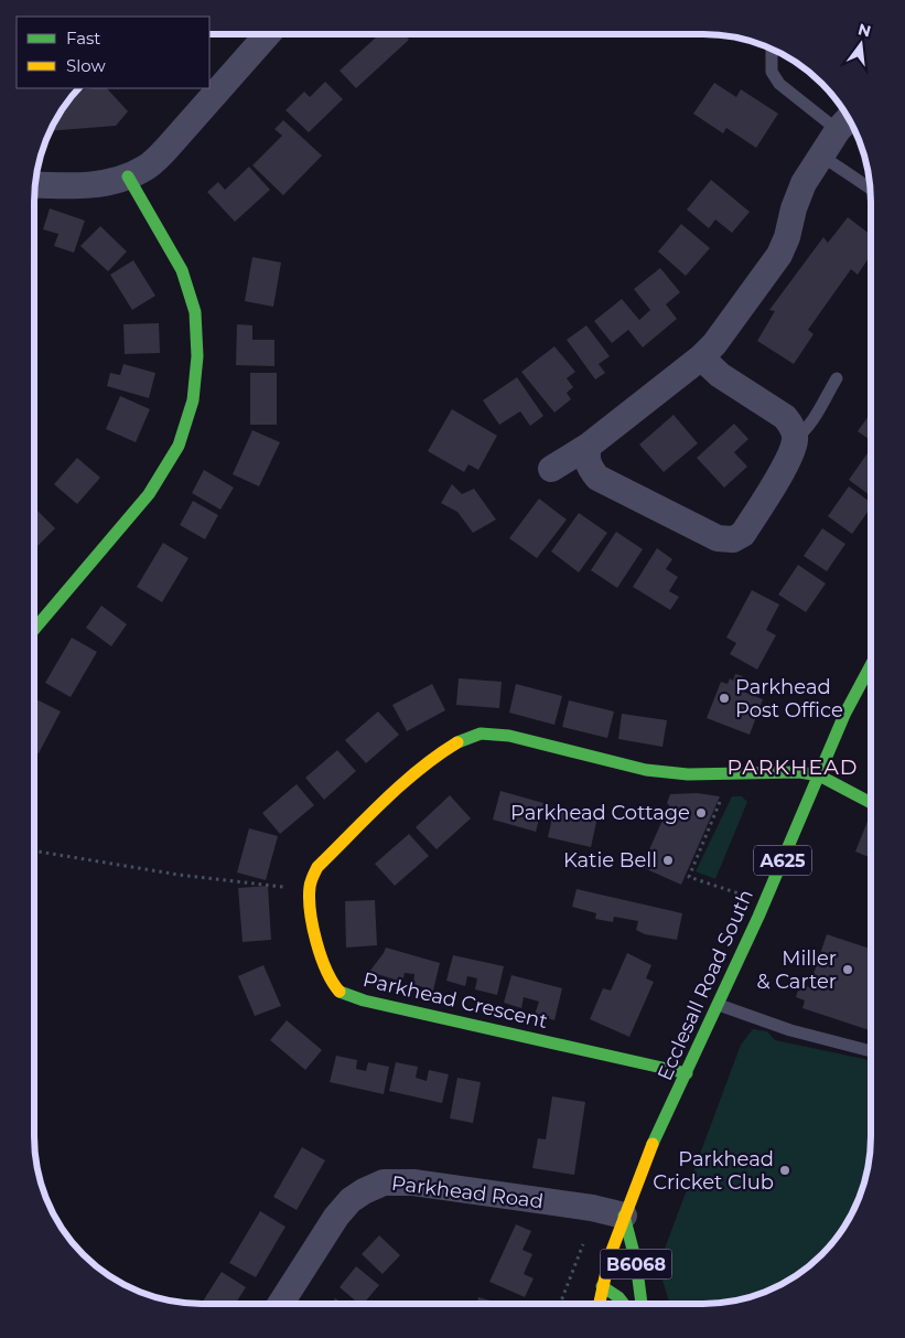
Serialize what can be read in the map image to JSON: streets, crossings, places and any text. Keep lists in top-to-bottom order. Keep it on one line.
{"streets":{"street":["A625","Ecclesall Road South","Parkhead Crescent","Parkhead Road","B6068"]},"crossings":[["Ecclesall Road South","Parkhead Crescent"],["Ecclesall Road South","Parkhead Road"],["Ecclesall Road South","B6068"],["Parkhead Road","B6068"]],"districts":["PARKHEAD"],"places":["Parkhead Post Office","Parkhead Cottage","Katie Bell","Miller & Carter","Parkhead Cricket Club"],"legend":["Fast","Slow"],"north":"top"}
